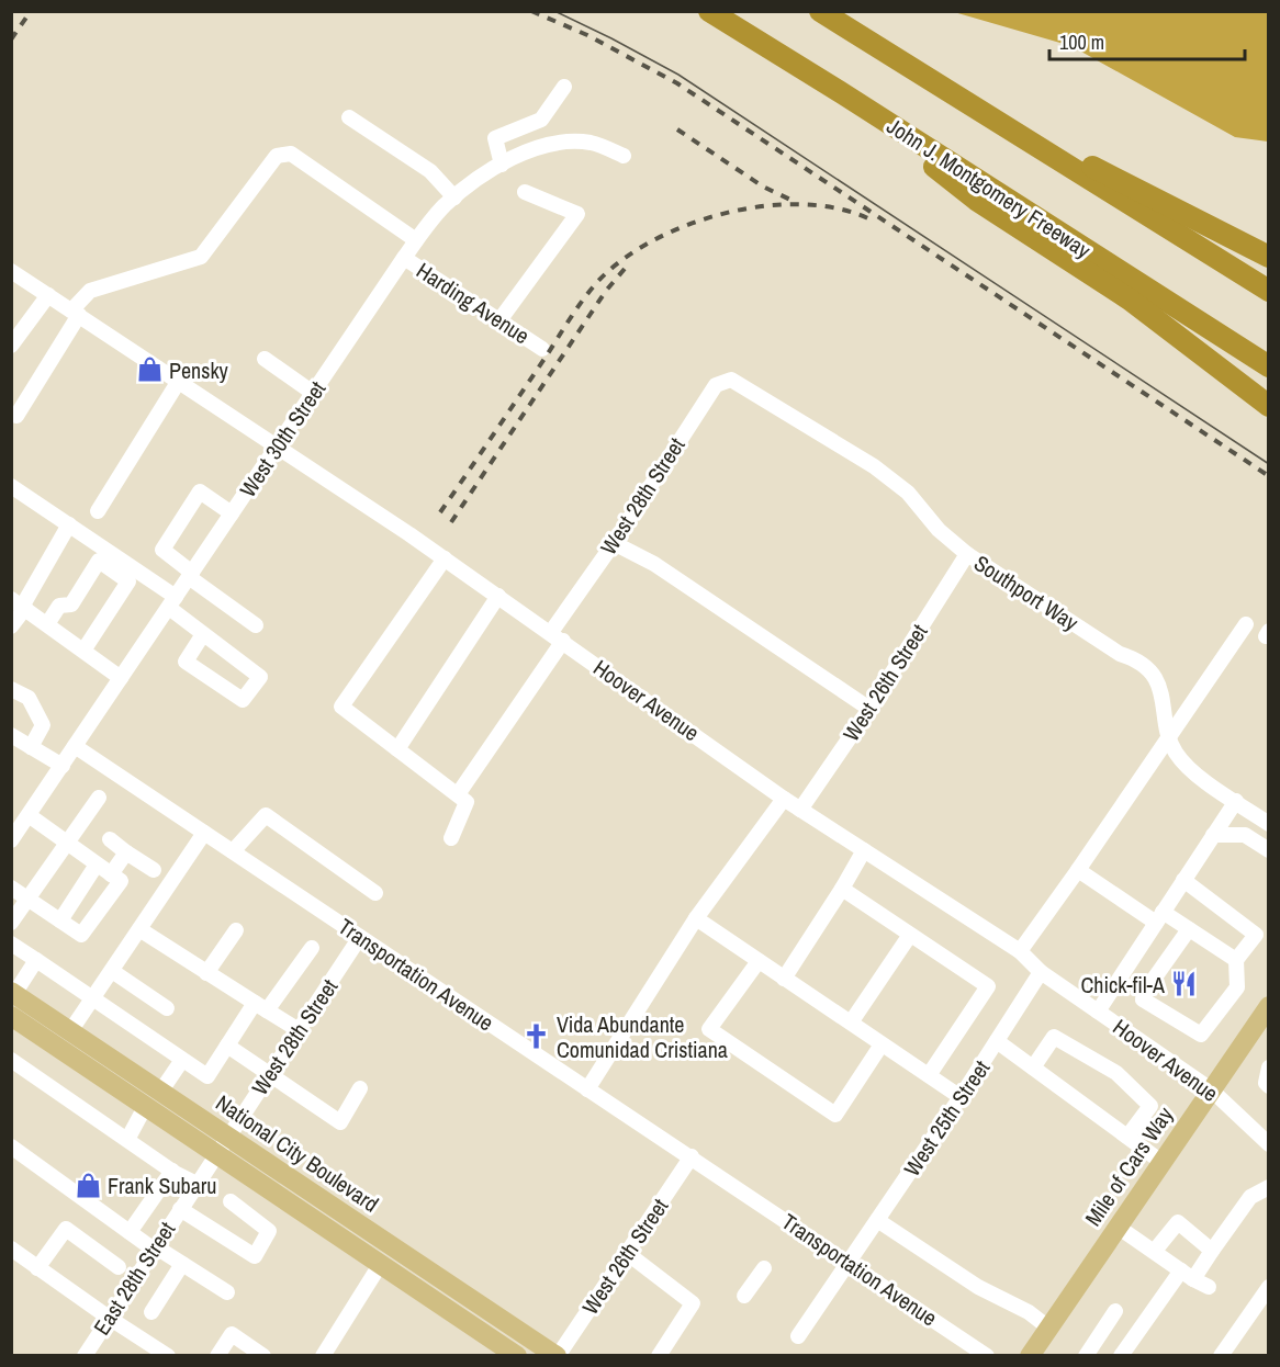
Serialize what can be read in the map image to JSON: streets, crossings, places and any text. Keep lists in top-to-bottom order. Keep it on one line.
{"streets":{"highway":["John J. Montgomery Freeway"],"main road":["National City Boulevard","Mile of Cars Way"],"street":["Harding Avenue","West 30th Street","West 28th Street","Southport Way","West 26th Street","Hoover Avenue","Transportation Avenue","West 25th Street","East 28th Street"]},"crossings":[["Harding Avenue","West 30th Street"],["West 30th Street","Hoover Avenue"],["West 30th Street","Transportation Avenue"],["West 28th Street","Southport Way"],["West 28th Street","Hoover Avenue"],["West 28th Street","Transportation Avenue"],["West 28th Street","National City Boulevard"],["West 28th Street","East 28th Street"],["Southport Way","West 26th Street"],["West 26th Street","Hoover Avenue"],["West 26th Street","Transportation Avenue"],["West 26th Street","National City Boulevard"],["Hoover Avenue","West 25th Street"],["Hoover Avenue","Mile of Cars Way"],["Transportation Avenue","West 25th Street"],["National City Boulevard","East 28th Street"]],"places":{"shop":["Pensky","Frank Subaru"],"restaurant":["Chick-fil-A"],"church":["Vida Abundante Comunidad Cristiana"]},"scale_bar":"100 m"}
